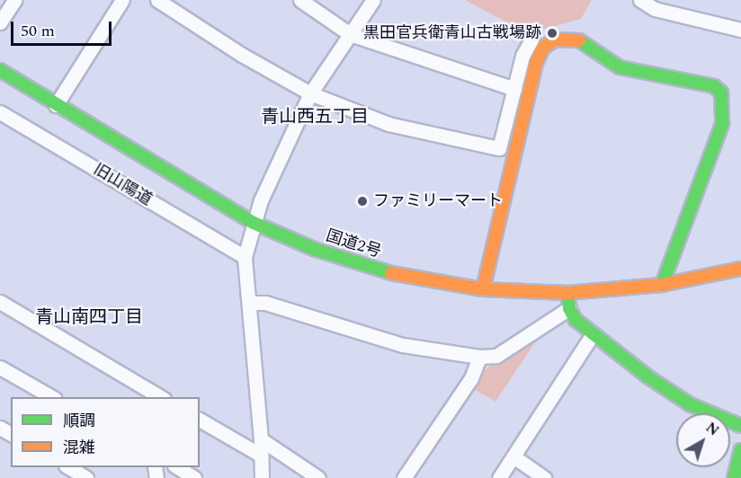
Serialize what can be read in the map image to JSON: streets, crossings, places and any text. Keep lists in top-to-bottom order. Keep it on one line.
{"streets":{"main road":["国道2号"],"street":["旧山陽道"]},"districts":["青山西五丁目","青山南四丁目"],"places":["黒田官兵衛青山古戦場跡","ファミリーマート"],"legend":["順調","混雑"],"scale_bar":"50 m","north":"top right"}
